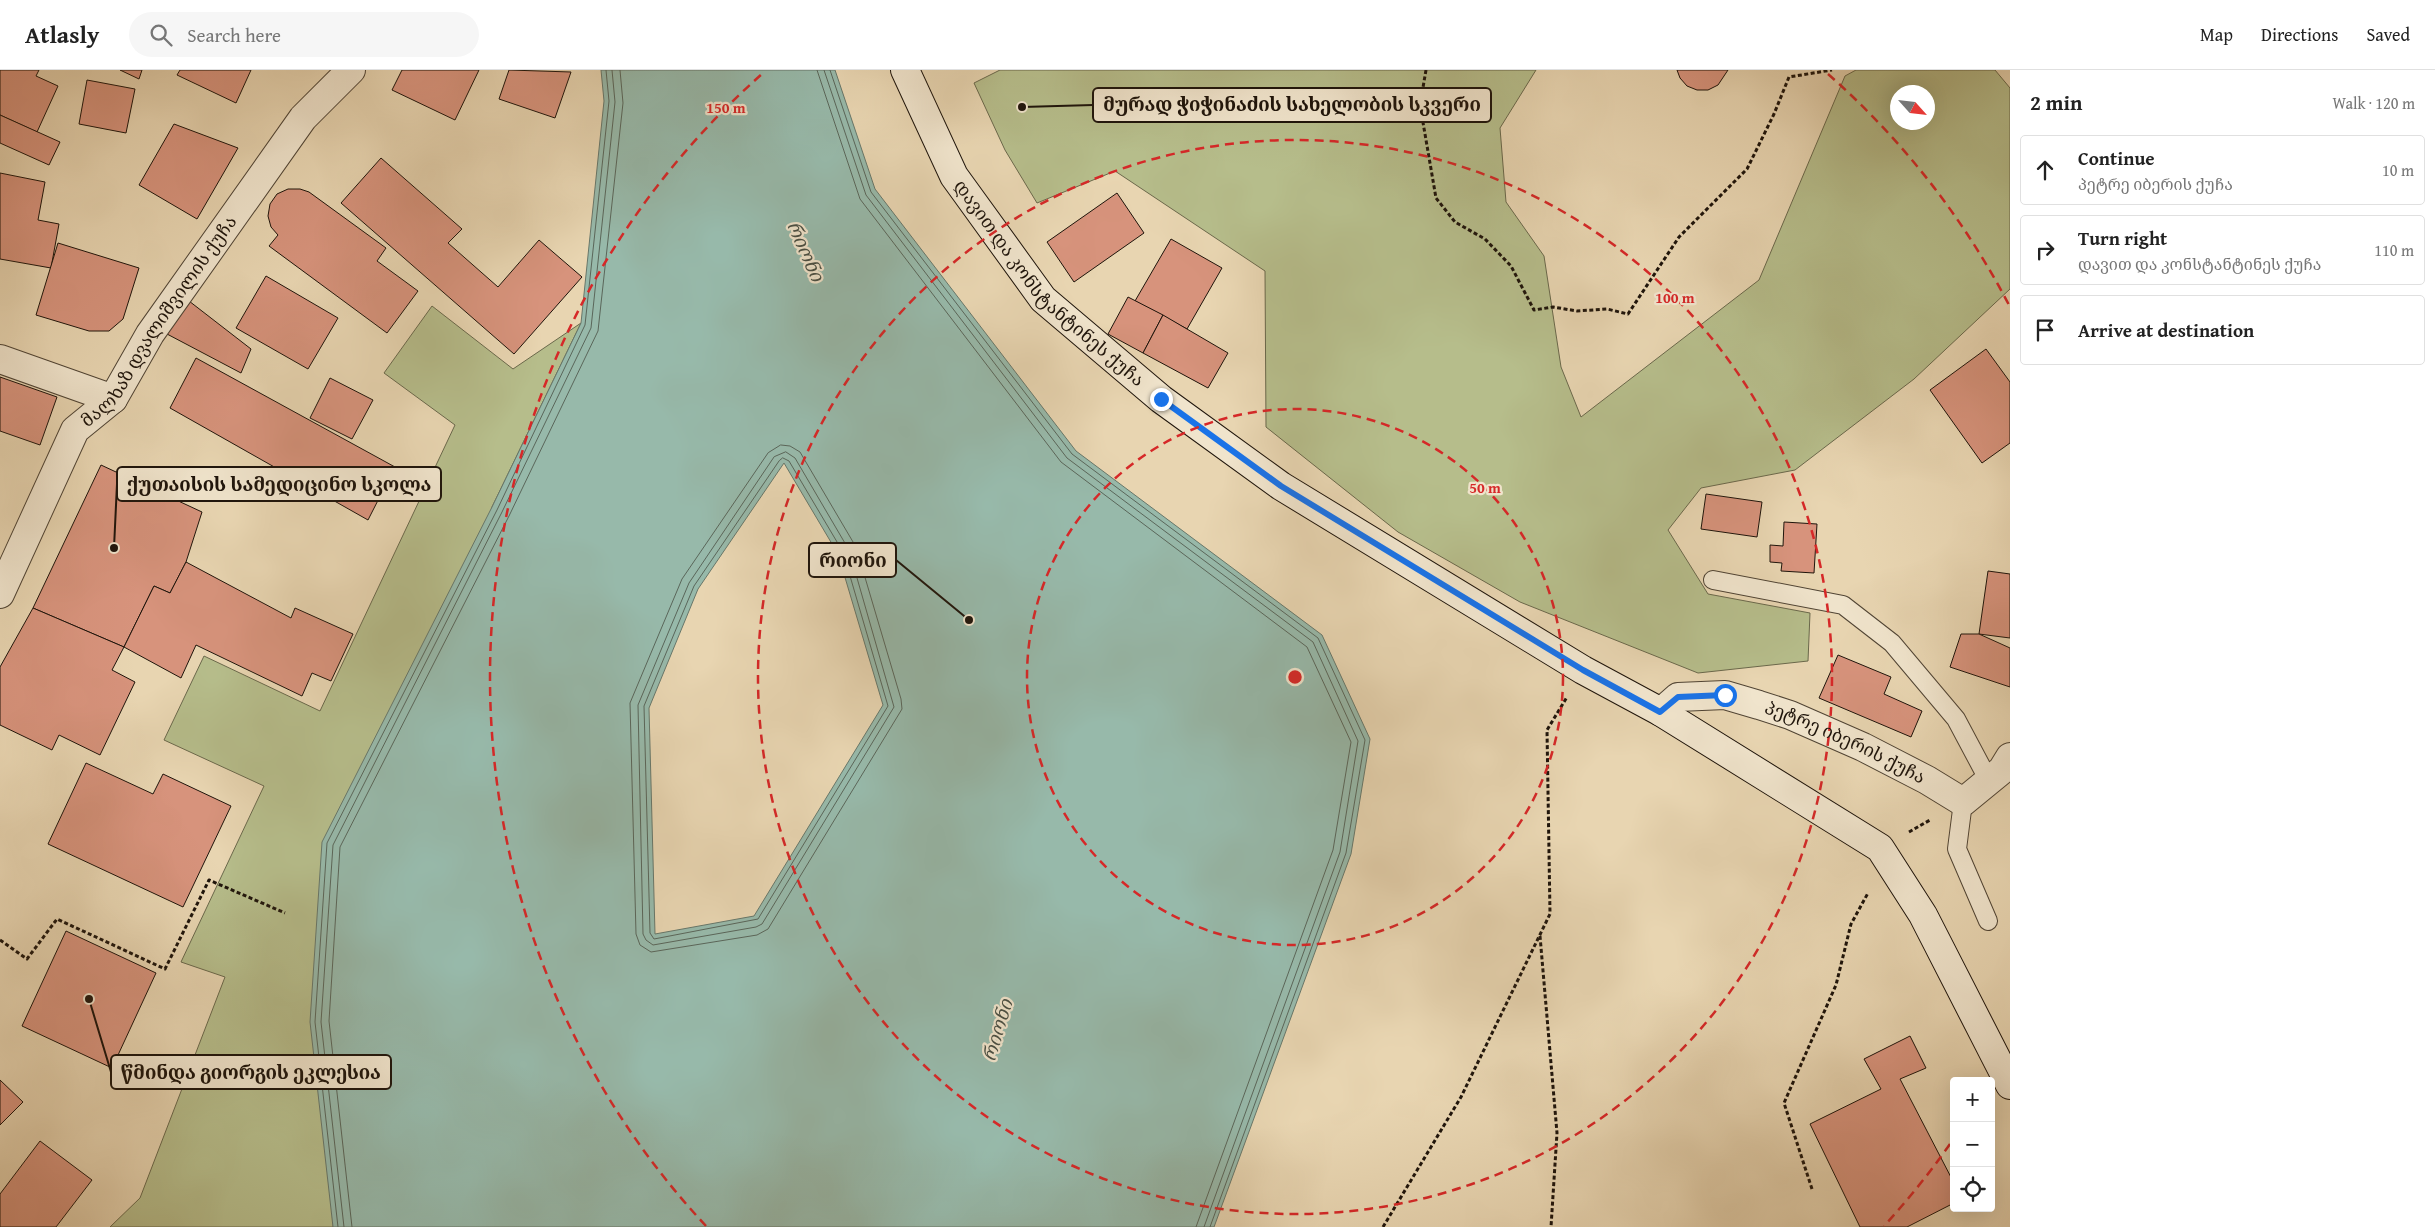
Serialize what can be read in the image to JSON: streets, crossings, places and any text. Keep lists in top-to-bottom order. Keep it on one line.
{"streets":{"main road":["დავით და კონსტანტინეს ქუჩა","მალხაზ დვალიშვილის ქუჩა","პეტრე იბერის ქუჩა"]},"crossings":[["დავით და კონსტანტინეს ქუჩა","პეტრე იბერის ქუჩა"]],"water":["რიონი"],"places":["მურად ჭიჭინაძის სახელობის სკვერი","ქუთაისის სამედიცინო სკოლა","რიონი","წმინდა გიორგის ეკლესია"],"north":"bottom right","page":{"header":"Atlasly","search":"Search here","nav":["Map","Directions","Saved"],"heading":["2 min","Walk · 120 m"],"list":[["Continue","პეტრე იბერის ქუჩა","10 m"],["Turn right","დავით და კონსტანტინეს ქუჩა","110 m"],"Arrive at destination"],"map_buttons":["+","−"]},"rings":["150 m","100 m","50 m"]}
